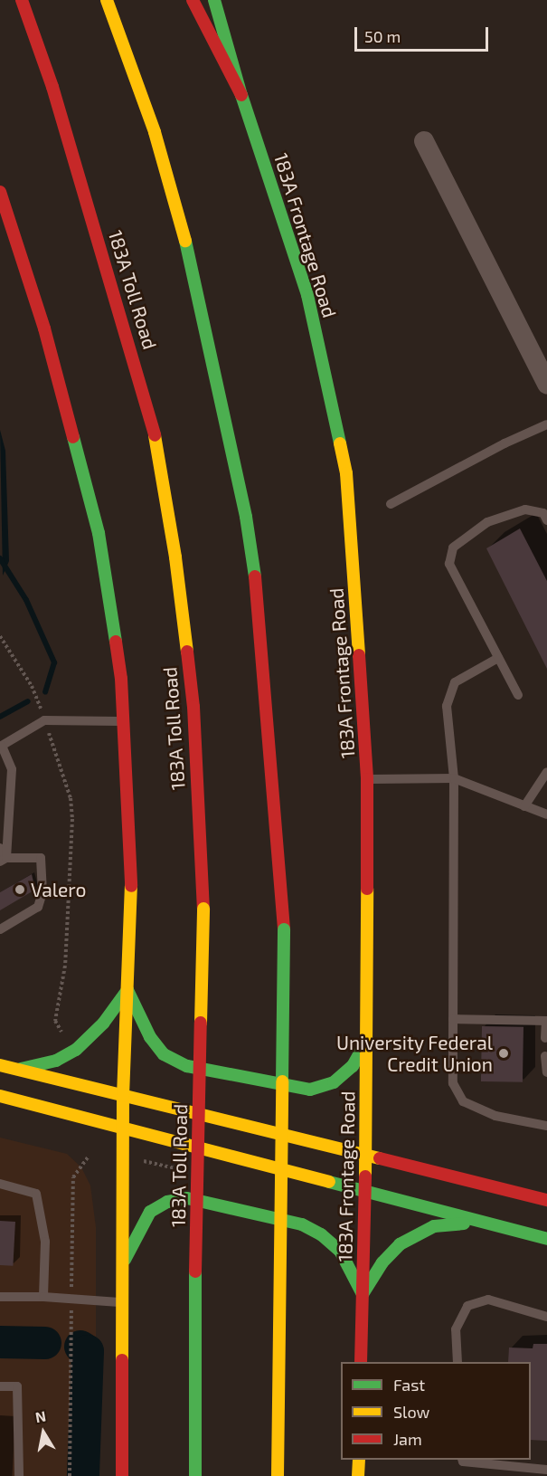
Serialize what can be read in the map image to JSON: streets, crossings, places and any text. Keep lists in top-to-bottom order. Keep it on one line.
{"streets":{"main road":["183A Frontage Road","183A Toll Road"]},"places":["Valero","University Federal Credit Union"],"legend":["Fast","Slow","Jam"],"scale_bar":"50 m","north":"top"}
